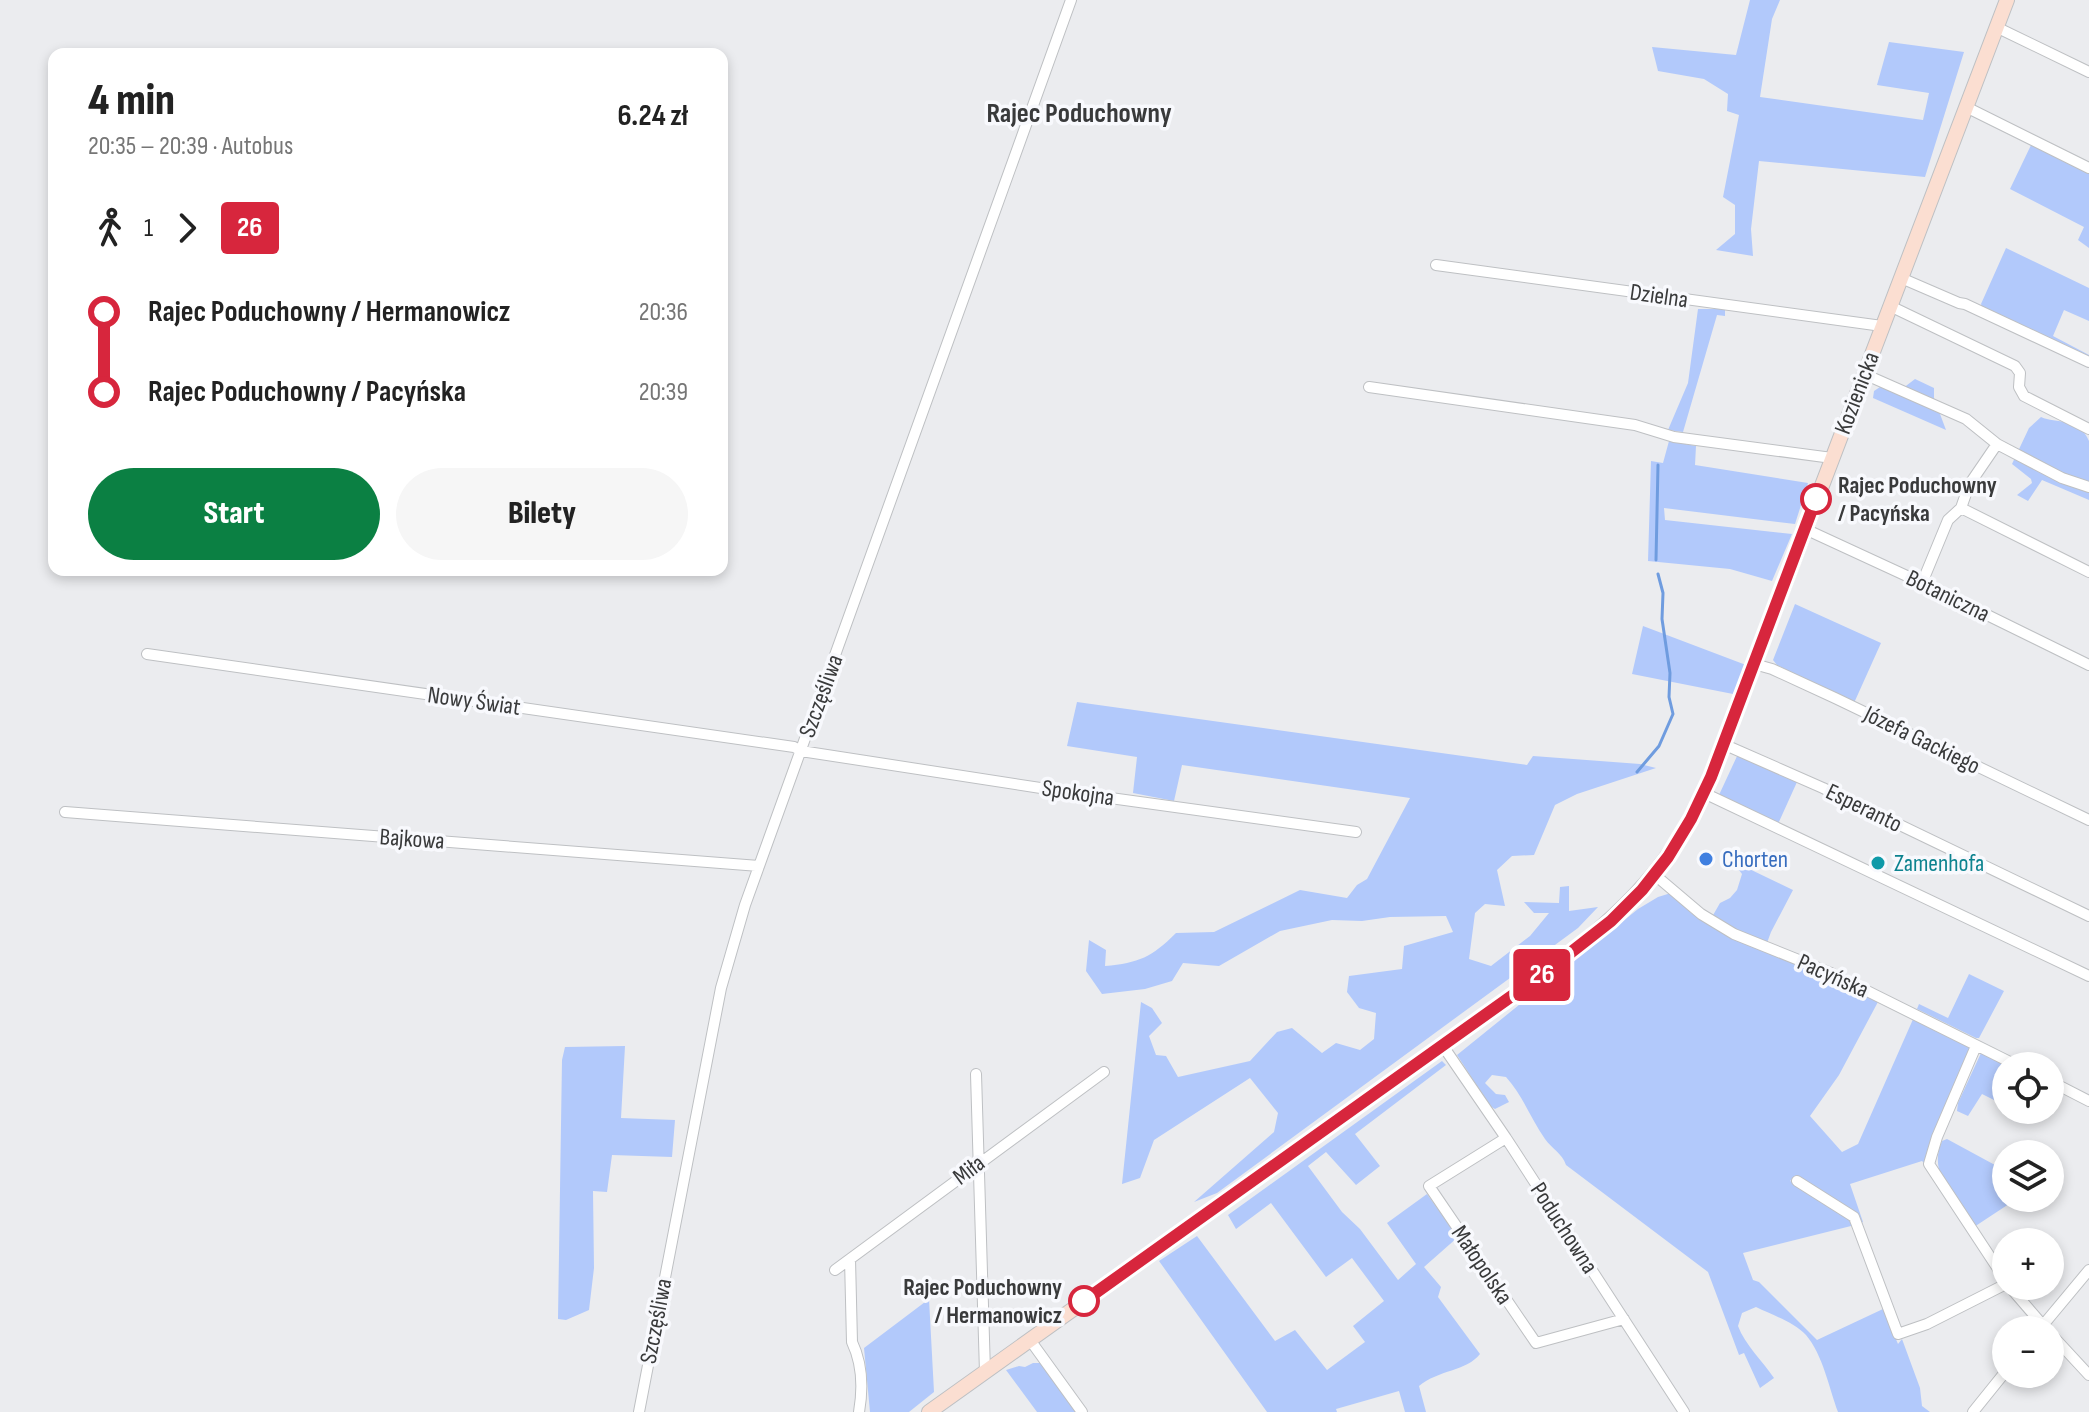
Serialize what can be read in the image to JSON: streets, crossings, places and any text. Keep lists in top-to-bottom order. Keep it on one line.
{"streets":{"main road":["Kozienicka"],"street":["Dzielna","Botaniczna","Szczęśliwa","Nowy Świat","Józefa Gackiego","Spokojna","Esperanto","Bajkowa","Pacyńska","Miła","Poduchowna","Małopolska"]},"crossings":[["Dzielna","Kozienicka"],["Kozienicka","Botaniczna"],["Kozienicka","Józefa Gackiego"],["Kozienicka","Esperanto"],["Kozienicka","Pacyńska"],["Kozienicka","Poduchowna"],["Szczęśliwa","Nowy Świat"],["Szczęśliwa","Spokojna"],["Szczęśliwa","Bajkowa"],["Nowy Świat","Spokojna"],["Poduchowna","Małopolska"]],"districts":["Rajec Poduchowny"],"places":["Rajec Poduchowny / Pacyńska","Chorten","Zamenhofa","Rajec Poduchowny / Hermanowicz"],"lines":["bus line 26"],"page":{"on_map":"26","heading":["4 min","20:35 – 20:39 · Autobus","6.24 zł"],"legs":["1","26"],"list":[{"name":"Rajec Poduchowny / Hermanowicz","value":"20:36"},{"name":"Rajec Poduchowny / Pacyńska","value":"20:39"}],"buttons":["Start","Bilety"],"map_buttons":["+","−"]}}
